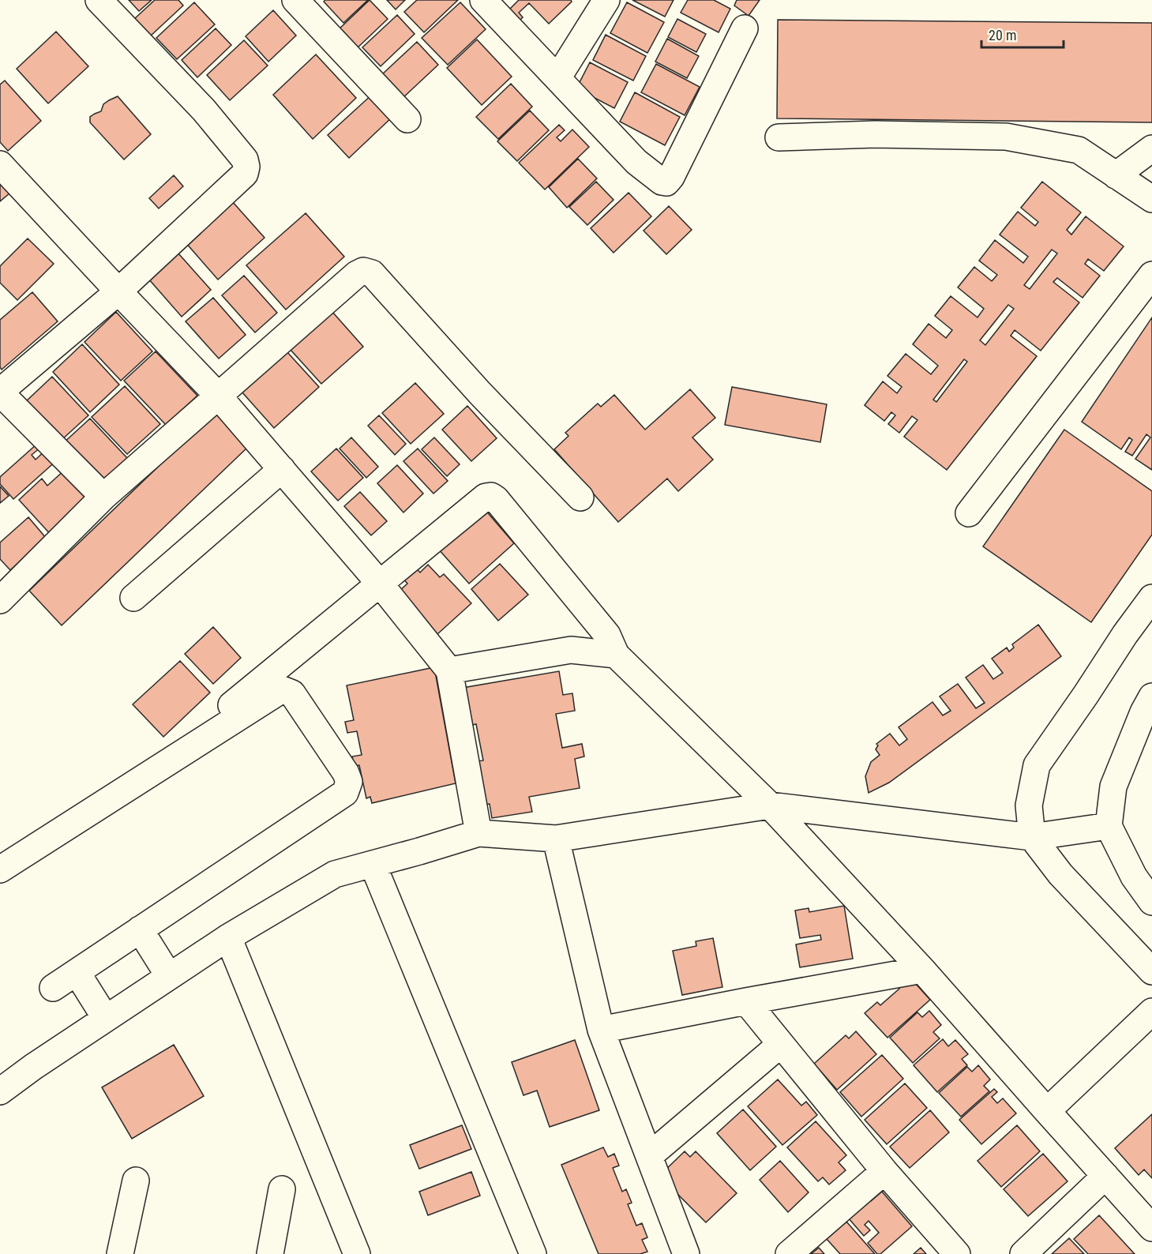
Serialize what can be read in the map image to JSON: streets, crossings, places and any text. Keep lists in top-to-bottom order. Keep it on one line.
{"scale_bar":"20 m"}
